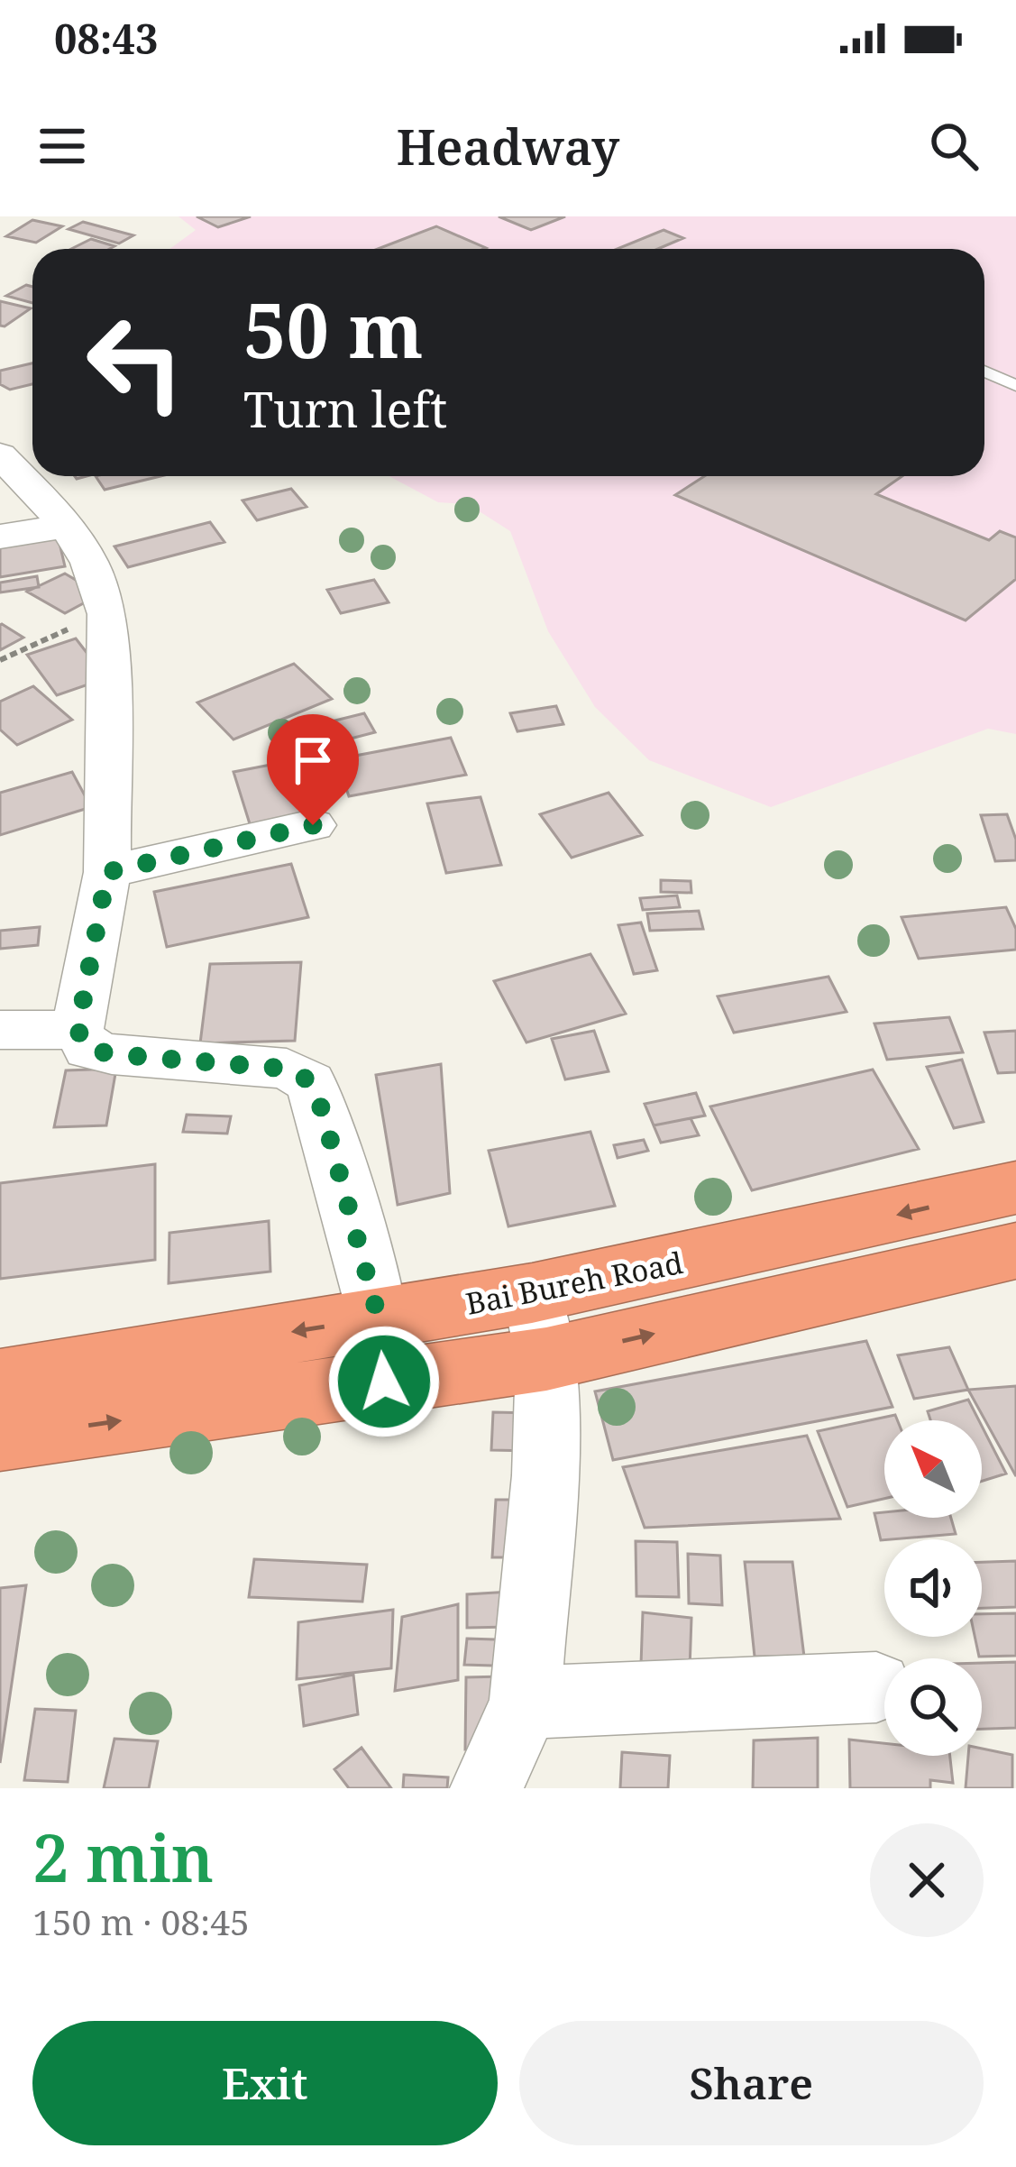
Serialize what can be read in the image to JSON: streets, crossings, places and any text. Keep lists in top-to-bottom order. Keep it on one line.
{"streets":{"highway":["Bai Bureh Road"]},"north":"top left","page":{"status":"08:43","header":"Headway","turn":["50 m","Turn left"],"heading":["2 min","150 m · 08:45"],"buttons":["Exit","Share"]}}
